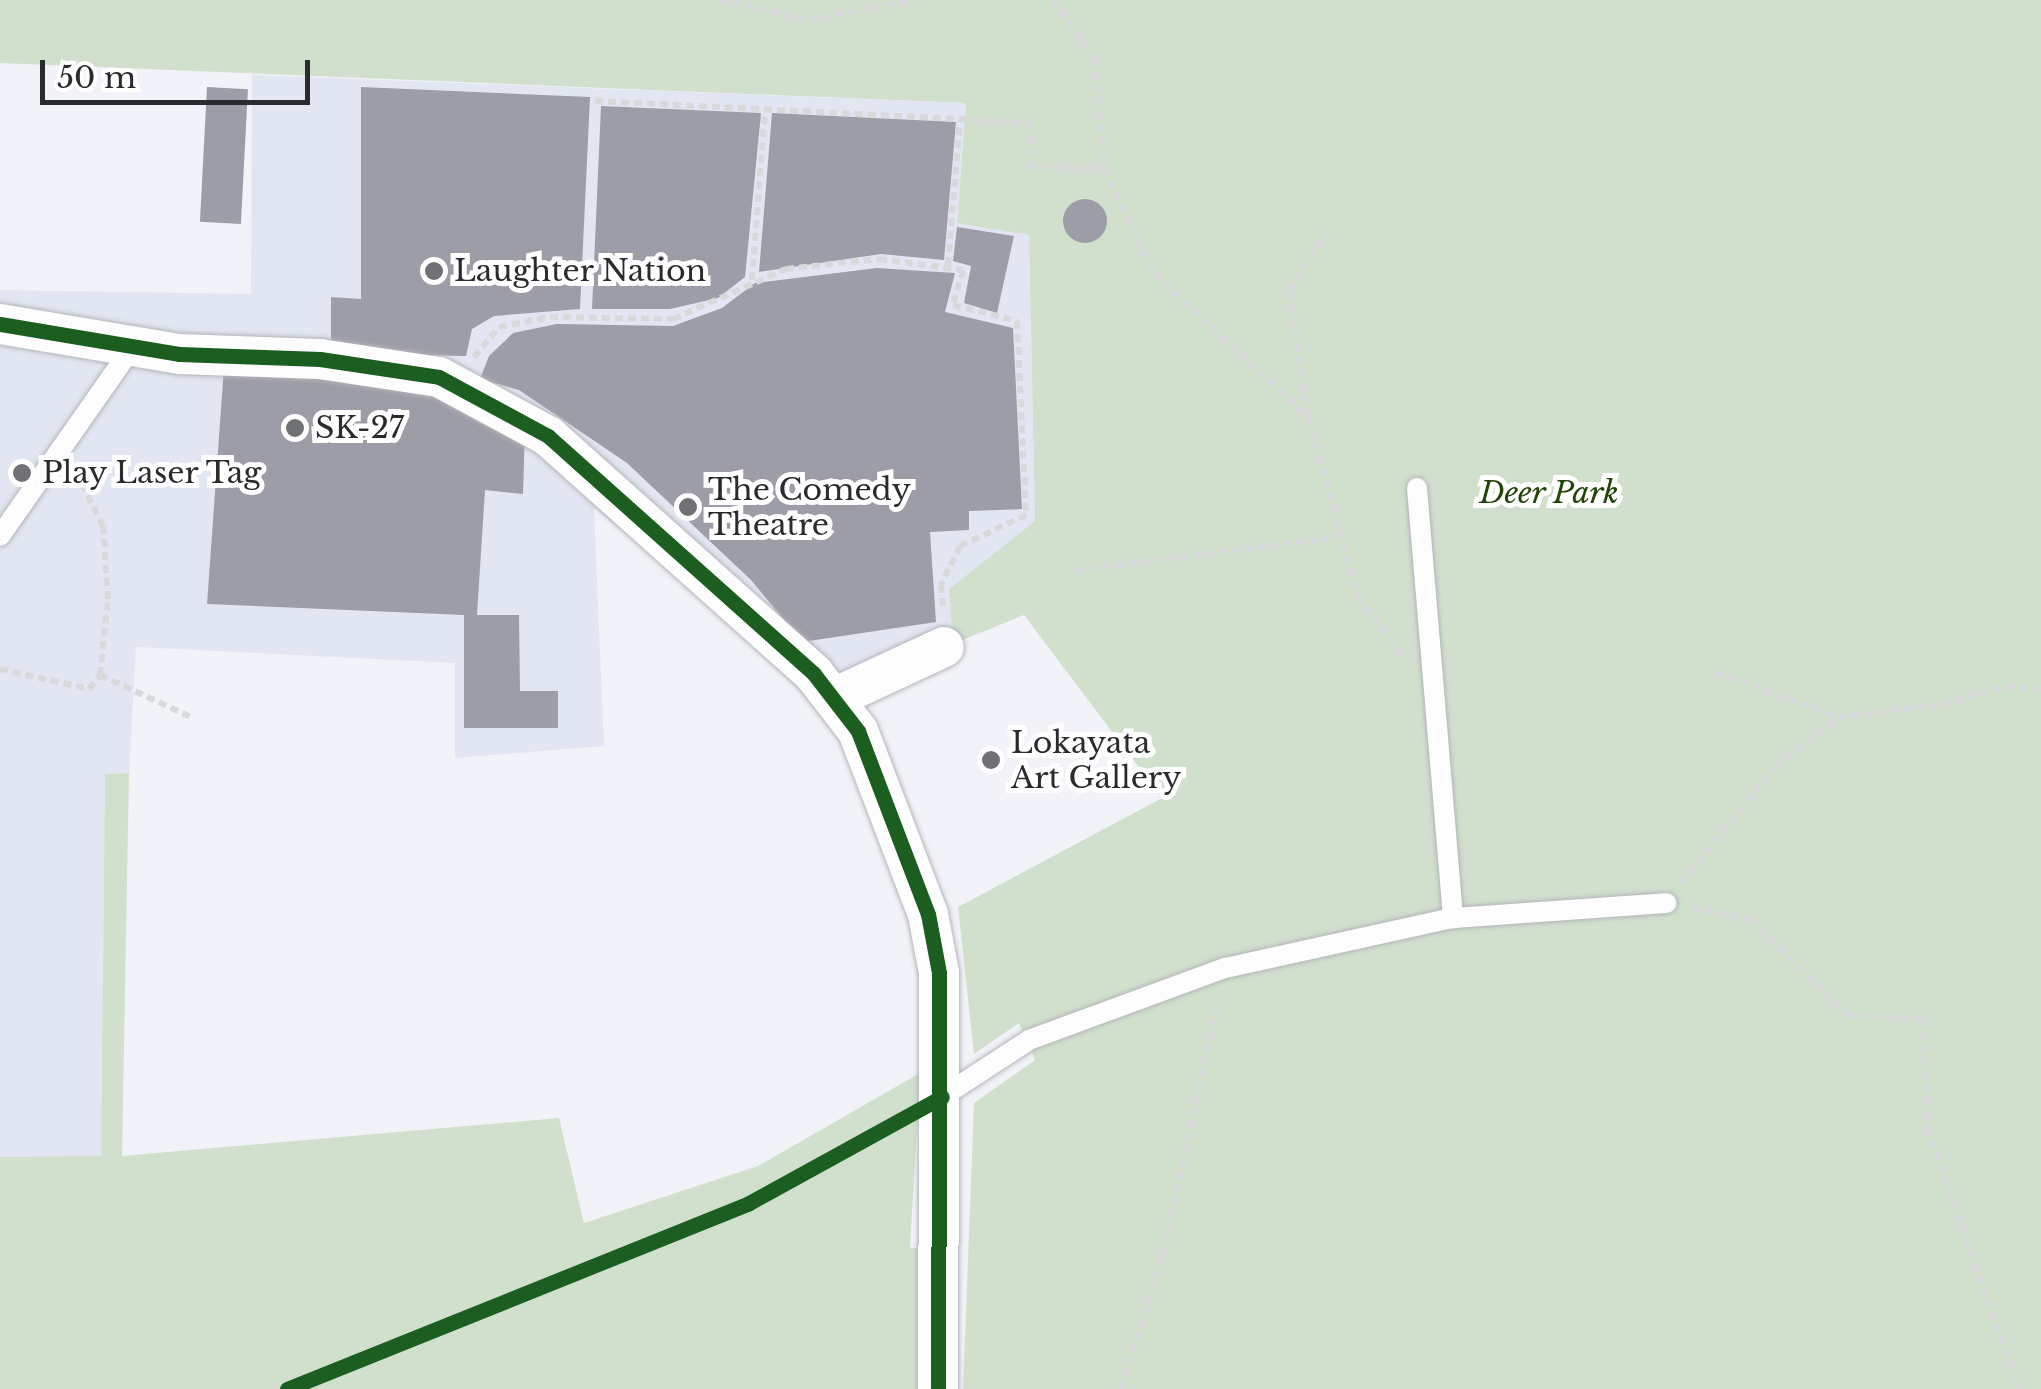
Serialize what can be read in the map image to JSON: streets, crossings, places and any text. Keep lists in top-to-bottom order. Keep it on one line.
{"parks":["Deer Park"],"places":["Laughter Nation","SK-27","Play Laser Tag","The Comedy Theatre","Lokayata Art Gallery"],"scale_bar":"50 m"}
